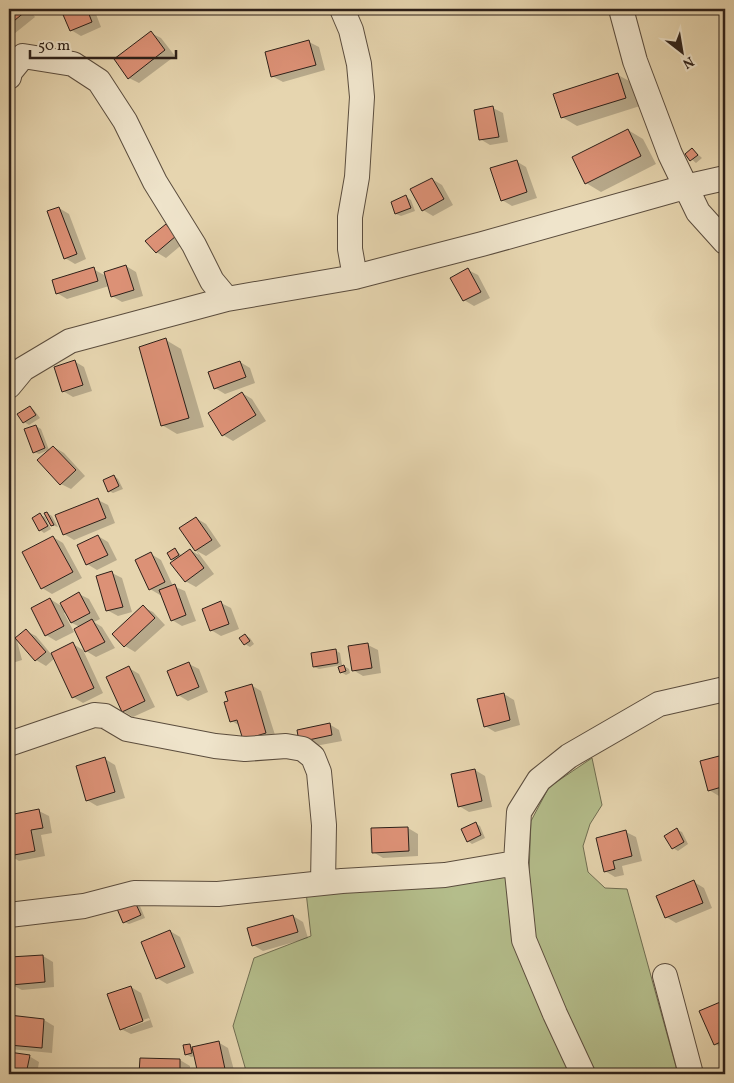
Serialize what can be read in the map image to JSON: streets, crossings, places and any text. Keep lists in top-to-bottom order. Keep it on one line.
{"scale_bar":"50 m","north":"bottom right"}
